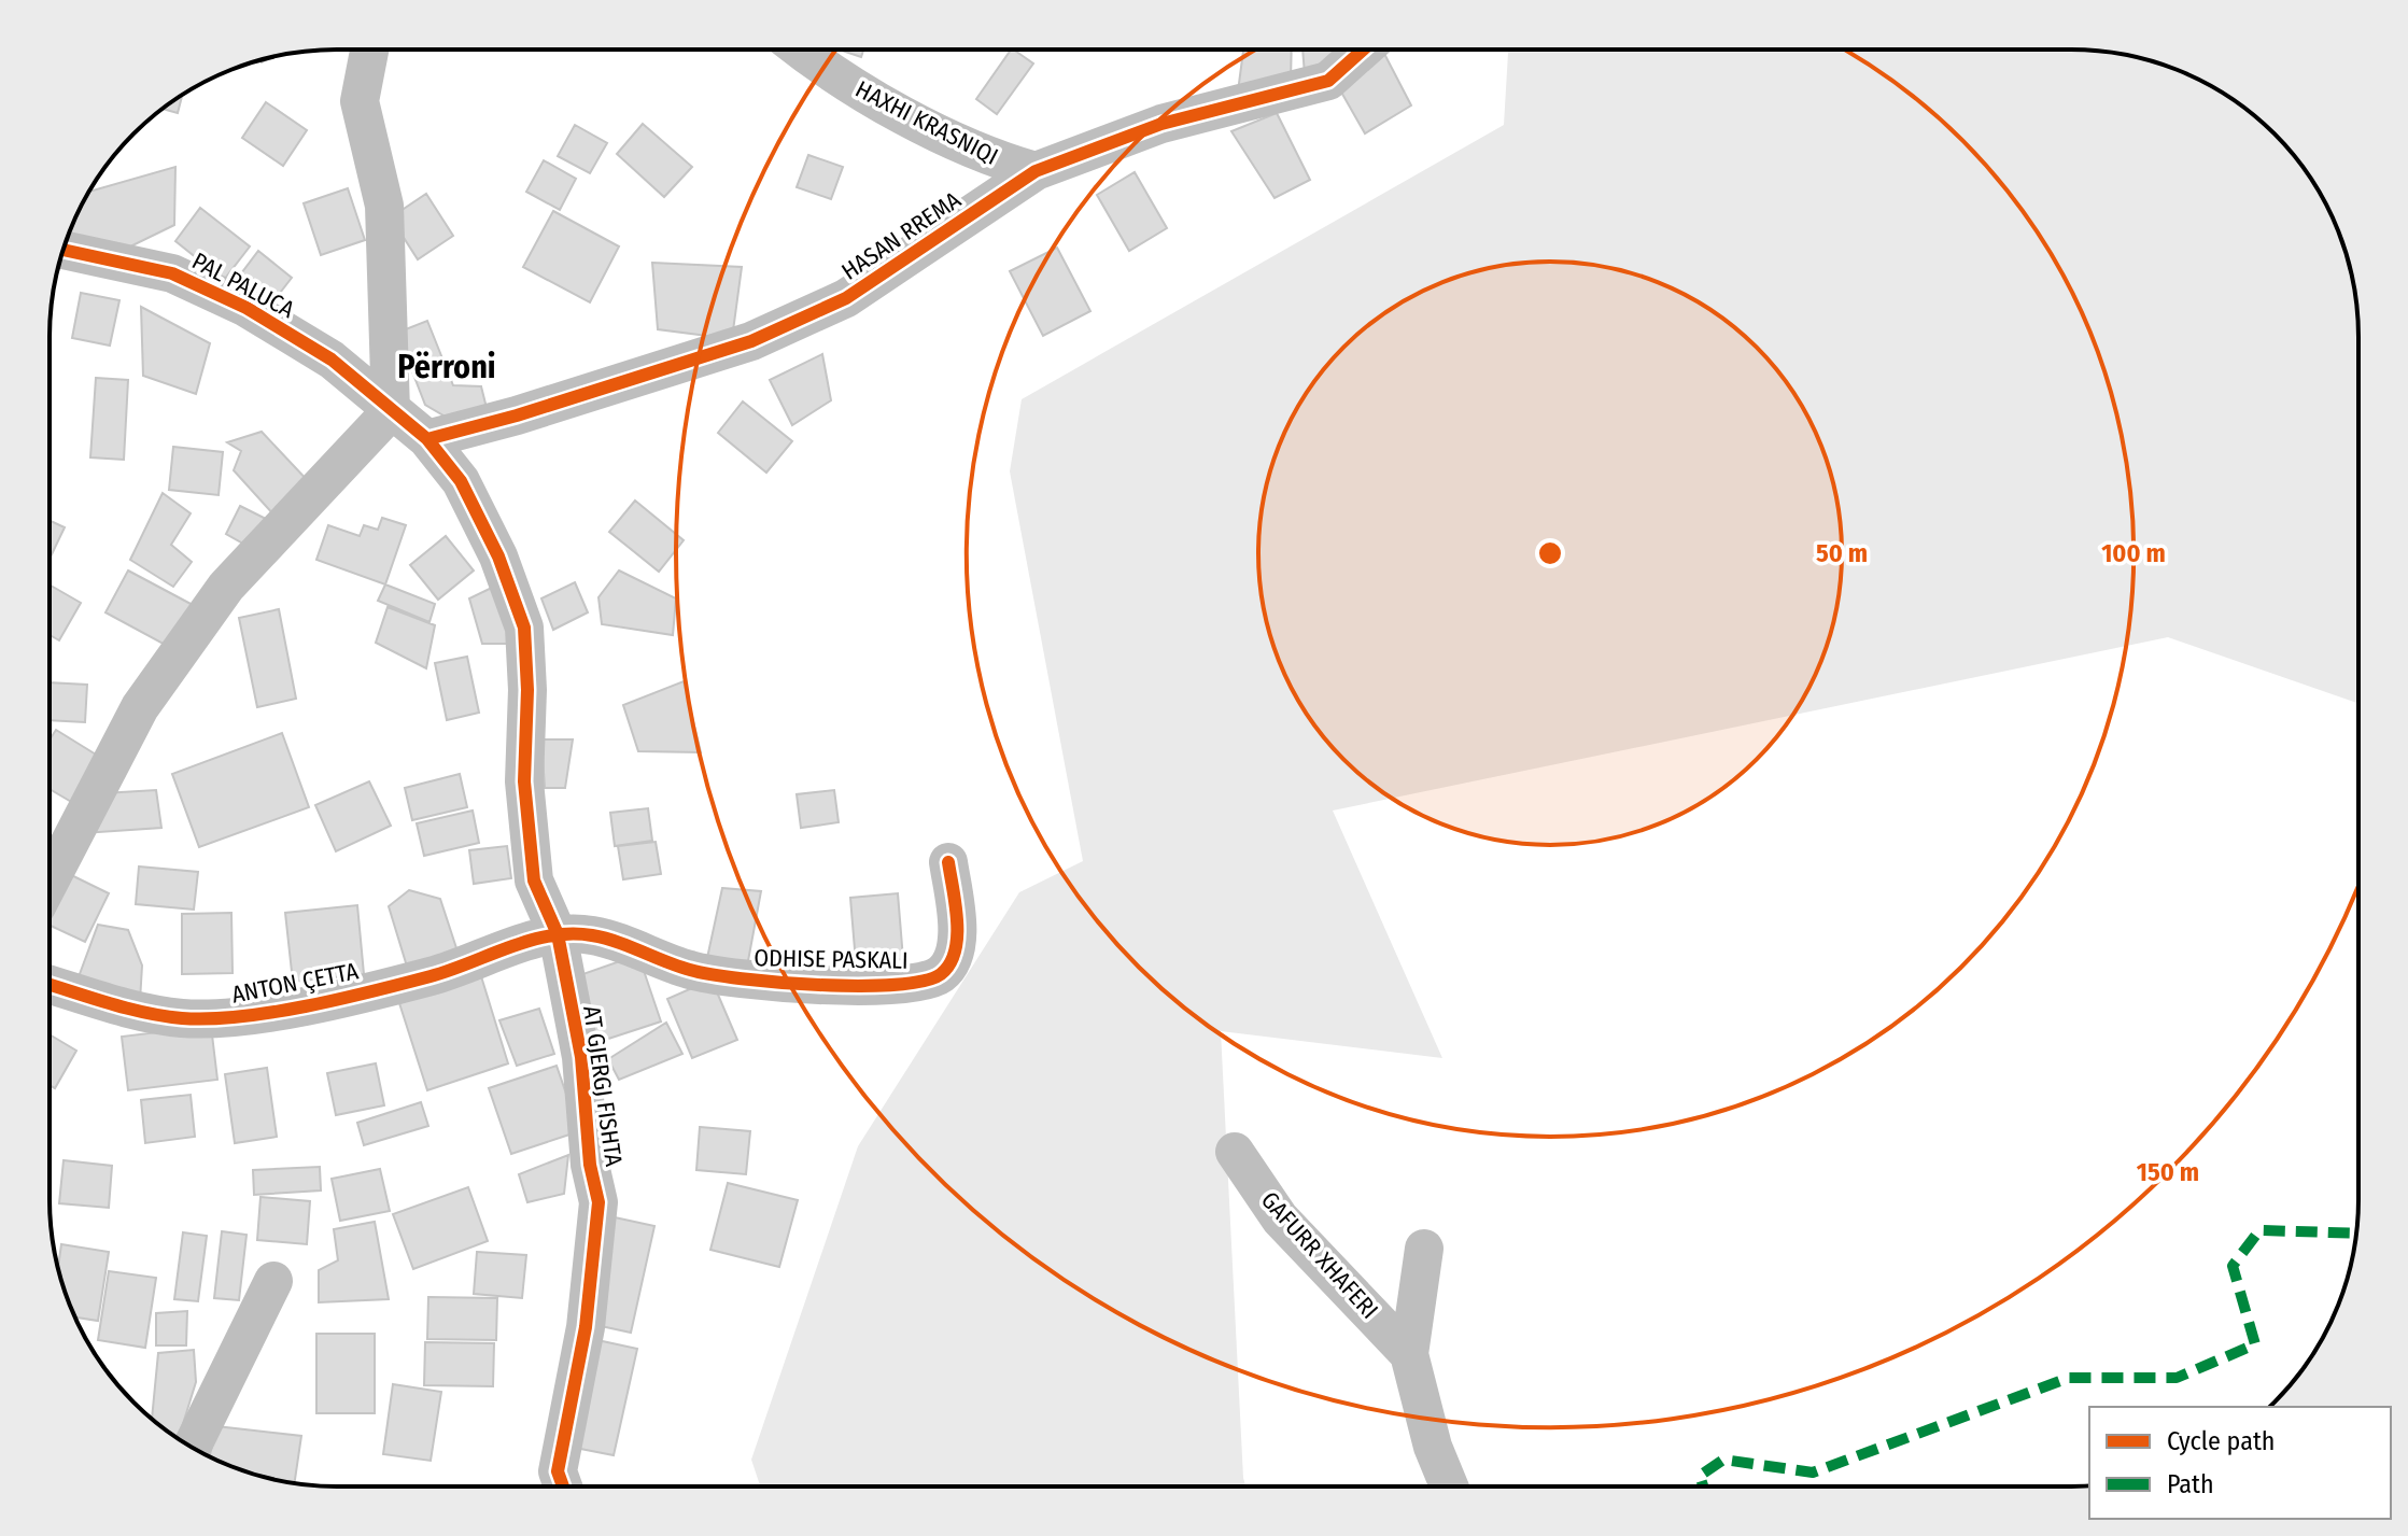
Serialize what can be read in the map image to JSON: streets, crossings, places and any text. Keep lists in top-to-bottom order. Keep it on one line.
{"streets":{"street":["HAXHI KRASNIQI","HASAN RREMA","PAL PALUCA","ODHISE PASKALI","ANTON ÇETTA","AT GJERGJ FISHTA","GAFURR XHAFERI"]},"crossings":[["HAXHI KRASNIQI","HASAN RREMA"],["HASAN RREMA","AT GJERGJ FISHTA"],["PAL PALUCA","AT GJERGJ FISHTA"],["ODHISE PASKALI","ANTON ÇETTA"],["ODHISE PASKALI","AT GJERGJ FISHTA"],["ANTON ÇETTA","AT GJERGJ FISHTA"]],"districts":["Përroni"],"legend":["Cycle path","Path"],"rings":["50 m","100 m","150 m"]}
